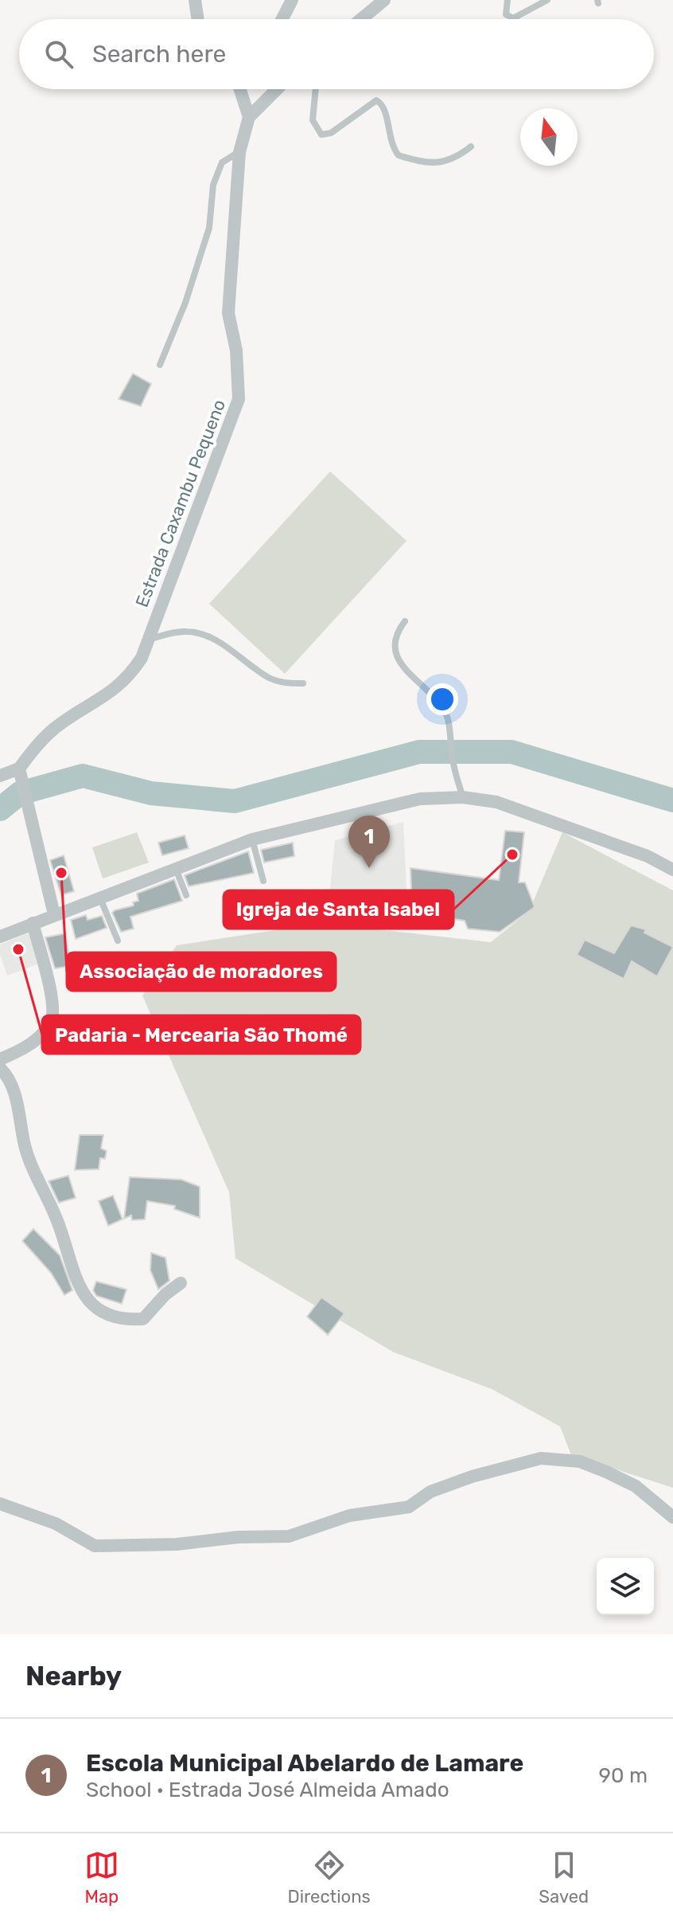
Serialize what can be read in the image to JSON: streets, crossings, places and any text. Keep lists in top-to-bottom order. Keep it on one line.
{"streets":{"street":["Estrada Caxambu Pequeno"]},"places":["Igreja de Santa Isabel","Associação de moradores","Padaria - Mercearia São Thomé"],"north":"top","page":{"search":"Search here","pins":"1","heading":"Nearby","list":[{"mark":"1","name":"Escola Municipal Abelardo de Lamare","note":"School · Estrada José Almeida Amado","value":"90 m"}],"nav":["Map","Directions","Saved"]}}
